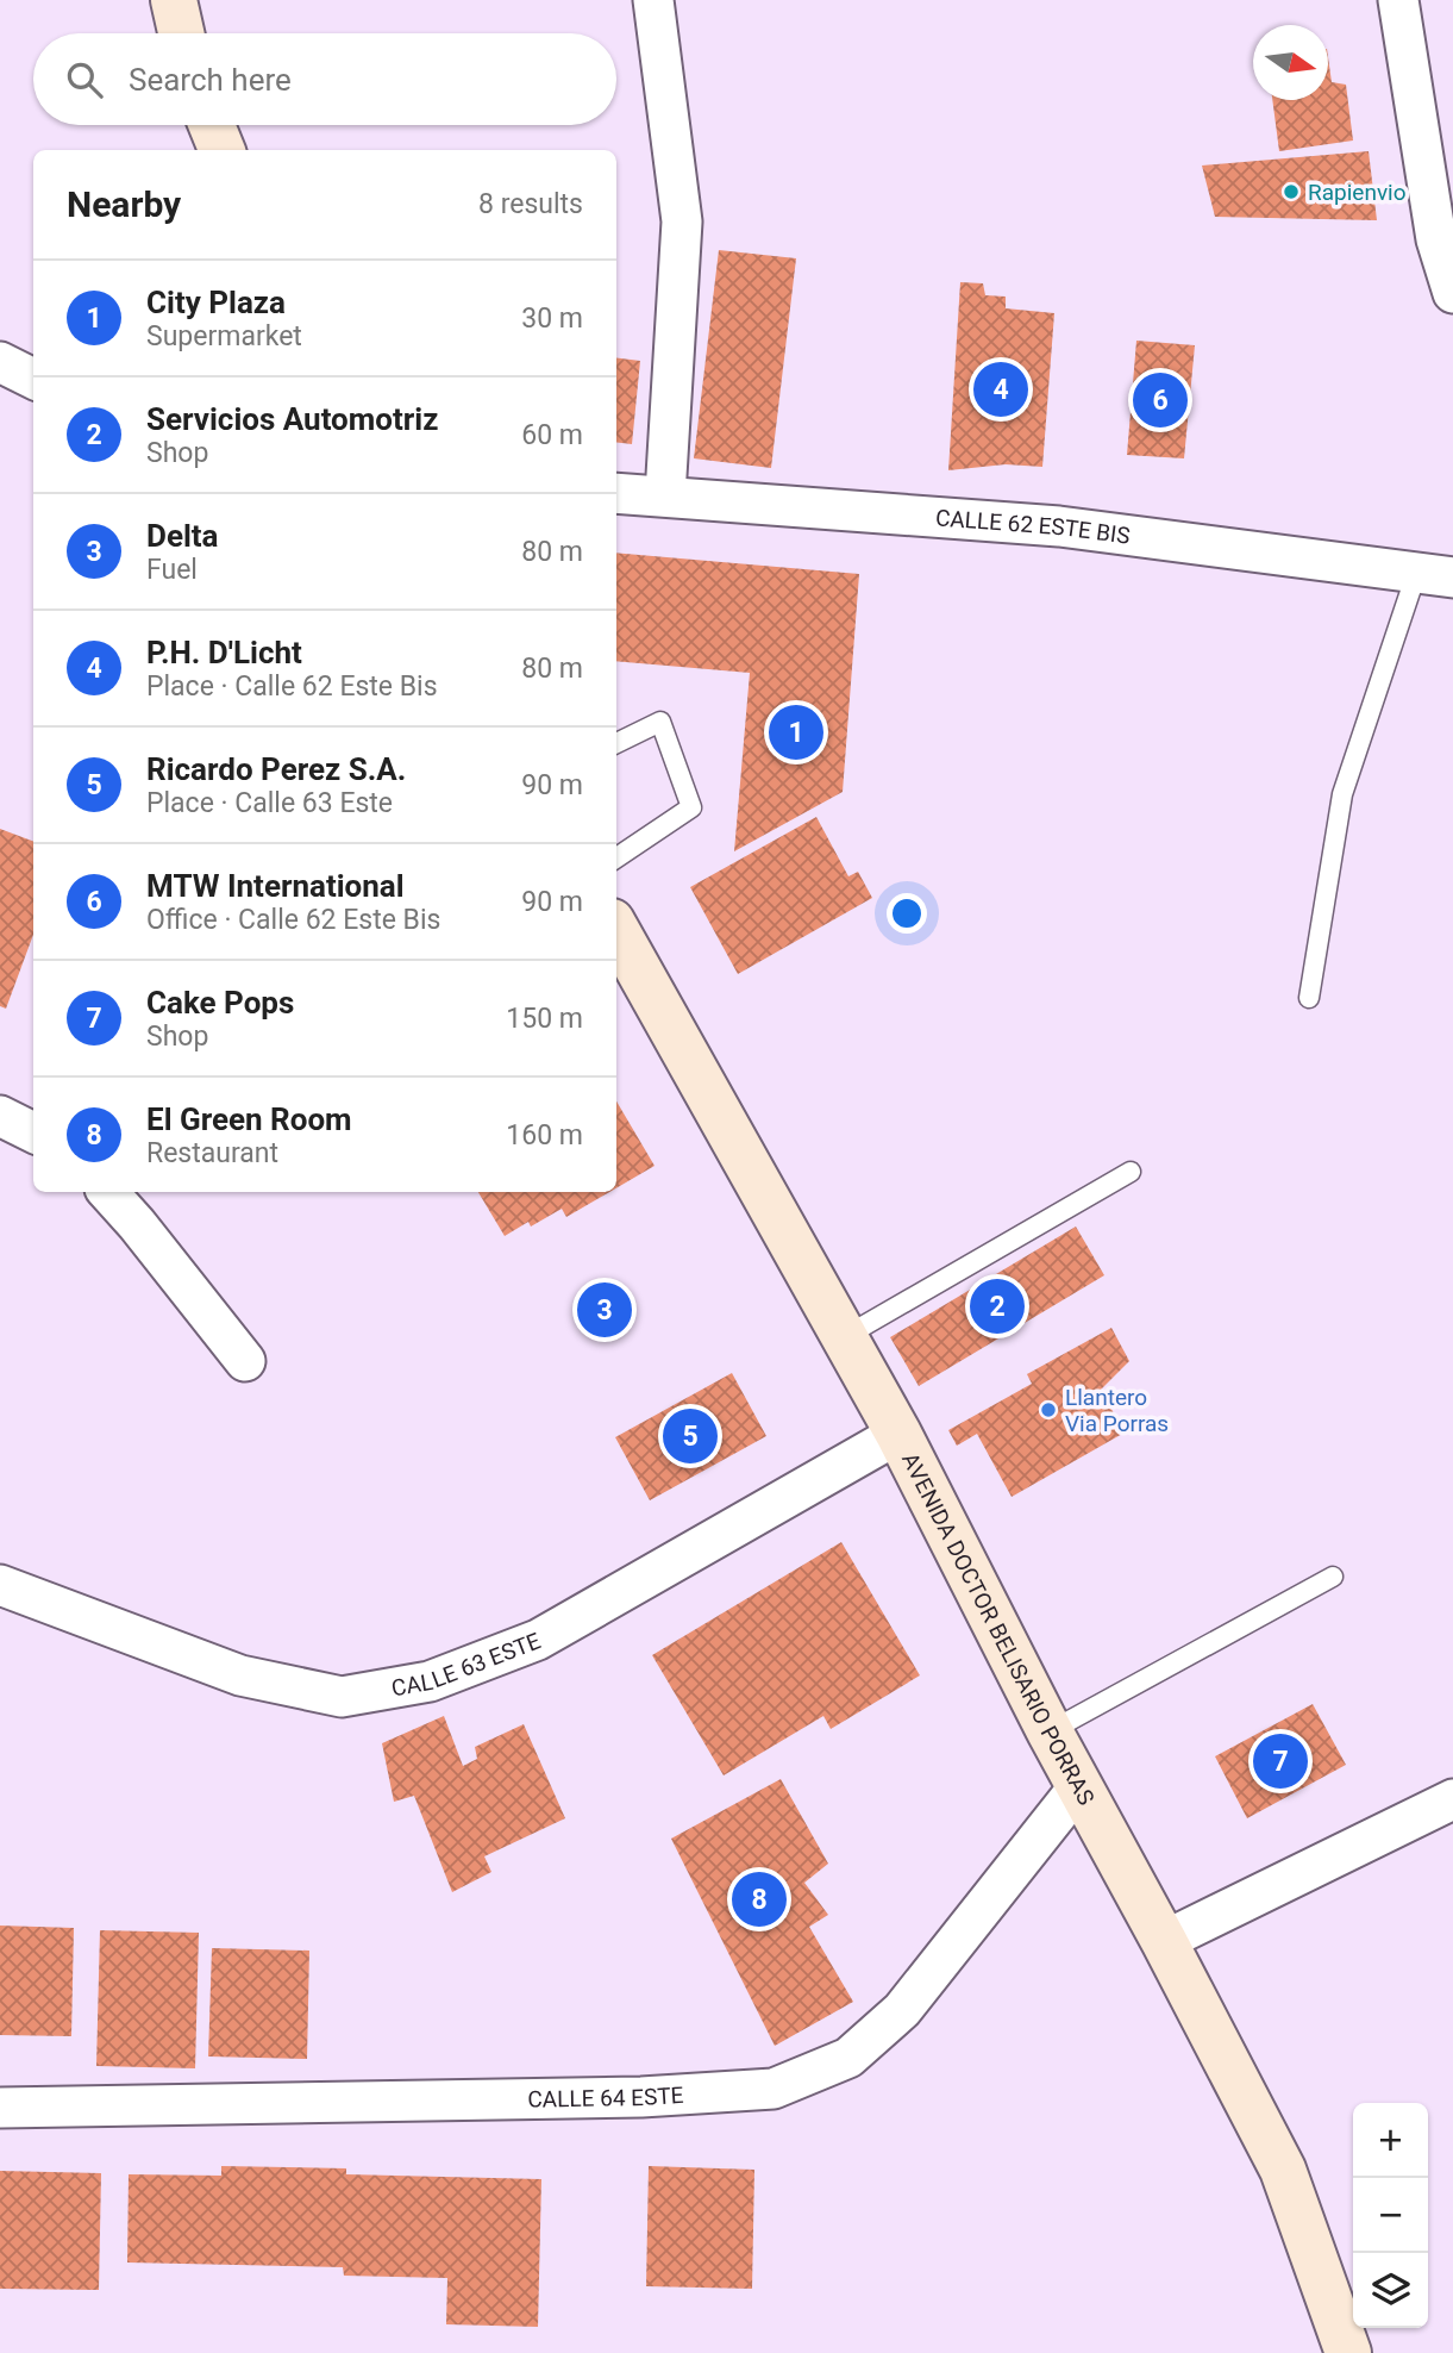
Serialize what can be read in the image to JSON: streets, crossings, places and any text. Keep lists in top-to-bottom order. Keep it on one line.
{"streets":{"street":["CALLE 62 ESTE BIS","AVENIDA DOCTOR BELISARIO PORRAS","CALLE 63 ESTE","CALLE 64 ESTE"]},"crossings":[["AVENIDA DOCTOR BELISARIO PORRAS","CALLE 63 ESTE"],["AVENIDA DOCTOR BELISARIO PORRAS","CALLE 64 ESTE"]],"places":["Rapienvio","Llantero Via Porras"],"north":"right","page":{"search":"Search here","heading":["Nearby","8 results"],"list":[{"mark":"1","name":"City Plaza","note":"Supermarket","value":"30 m"},{"mark":"2","name":"Servicios Automotriz","note":"Shop","value":"60 m"},{"mark":"3","name":"Delta","note":"Fuel","value":"80 m"},{"mark":"4","name":"P.H. D'Licht","note":"Place · Calle 62 Este Bis","value":"80 m"},{"mark":"5","name":"Ricardo Perez S.A.","note":"Place · Calle 63 Este","value":"90 m"},{"mark":"6","name":"MTW International","note":"Office · Calle 62 Este Bis","value":"90 m"},{"mark":"7","name":"Cake Pops","note":"Shop","value":"150 m"},{"mark":"8","name":"El Green Room","note":"Restaurant","value":"160 m"}],"pins":["4","6","1","2","3","5","7","8"],"map_buttons":["+","−"]}}
